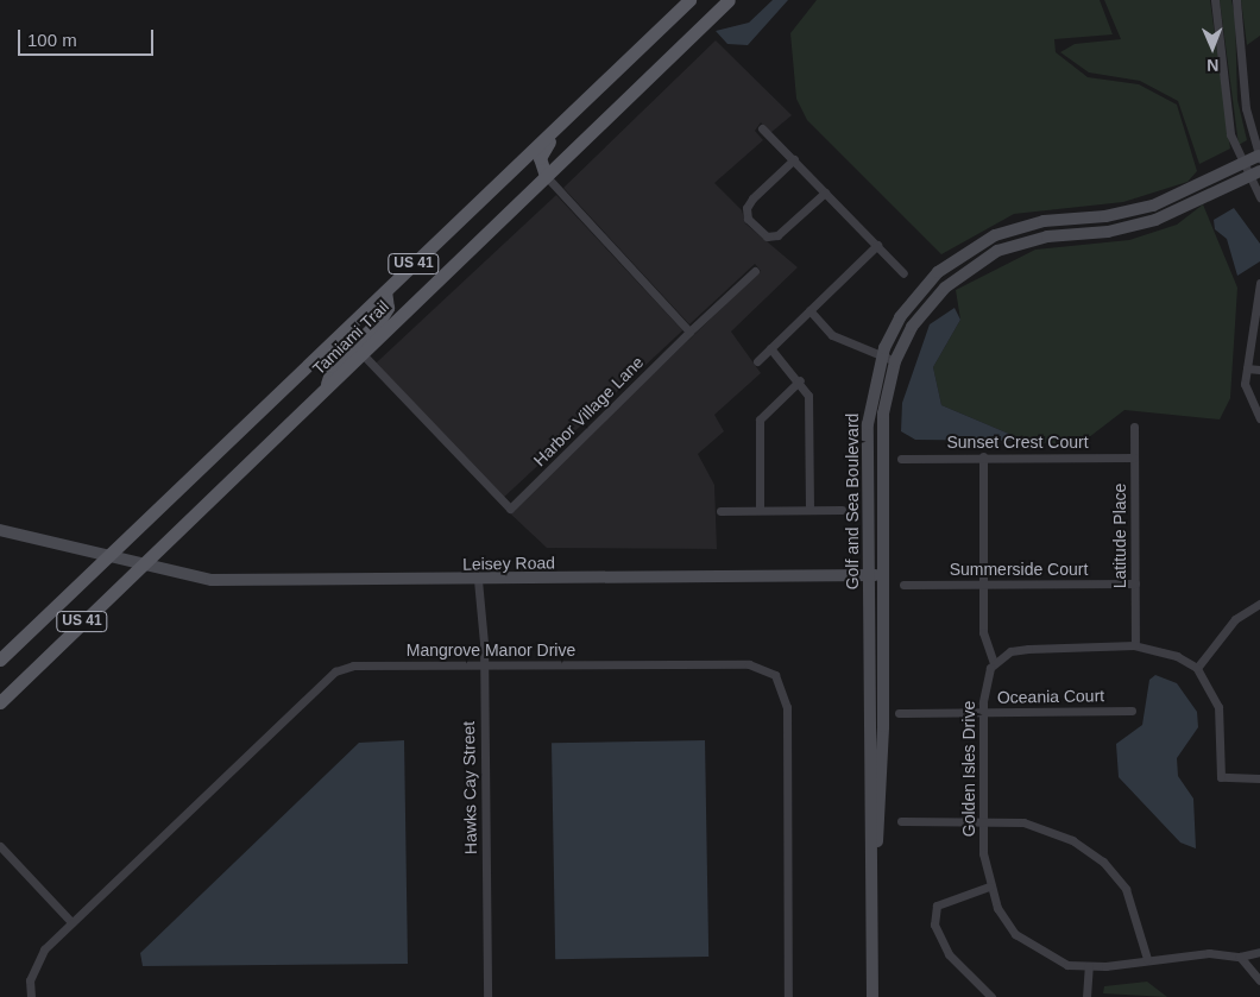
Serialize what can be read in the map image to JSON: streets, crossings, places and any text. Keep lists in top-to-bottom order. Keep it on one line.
{"streets":{"main road":["US 41","Tamiami Trail"],"street":["Harbor Village Lane","Sunset Crest Court","Golf and Sea Boulevard","Latitude Place","Leisey Road","Summerside Court","Mangrove Manor Drive","Oceania Court","Golden Isles Drive","Hawks Cay Street"]},"crossings":[["Tamiami Trail","Harbor Village Lane"],["Tamiami Trail","Leisey Road"],["Sunset Crest Court","Latitude Place"],["Golf and Sea Boulevard","Leisey Road"],["Latitude Place","Summerside Court"],["Leisey Road","Hawks Cay Street"],["Mangrove Manor Drive","Hawks Cay Street"],["Oceania Court","Golden Isles Drive"]],"scale_bar":"100 m","north":"bottom"}
